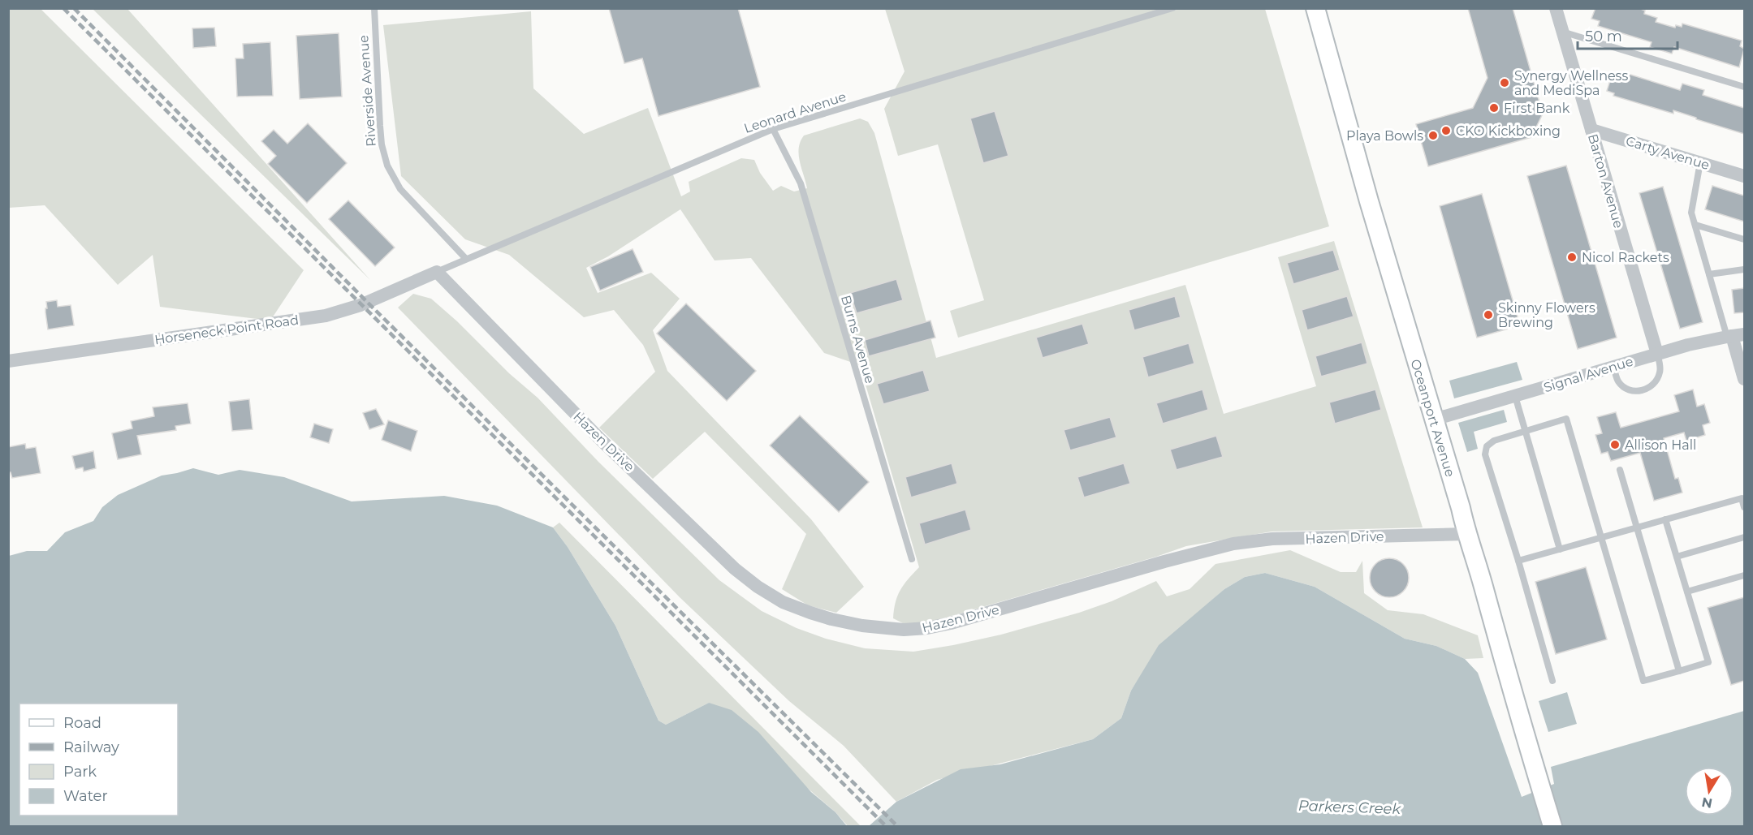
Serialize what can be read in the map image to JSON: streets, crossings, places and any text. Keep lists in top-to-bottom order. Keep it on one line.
{"streets":{"main road":["Oceanport Avenue"],"street":["Carty Avenue","Barton Avenue","Horseneck Point Road","Signal Avenue","Hazen Drive"],"lane":["Riverside Avenue","Leonard Avenue","Burns Avenue"]},"crossings":[["Riverside Avenue","Leonard Avenue"],["Leonard Avenue","Horseneck Point Road"],["Leonard Avenue","Burns Avenue"],["Leonard Avenue","Hazen Drive"],["Carty Avenue","Barton Avenue"],["Barton Avenue","Signal Avenue"],["Horseneck Point Road","Hazen Drive"],["Signal Avenue","Oceanport Avenue"],["Oceanport Avenue","Hazen Drive"]],"water":["Parkers Creek"],"places":["Synergy Wellness and MediSpa","First Bank","CKO Kickboxing","Playa Bowls","Nicol Rackets","Skinny Flowers Brewing","Allison Hall"],"legend":["Road","Railway","Park","Water"],"scale_bar":"50 m","north":"bottom"}
